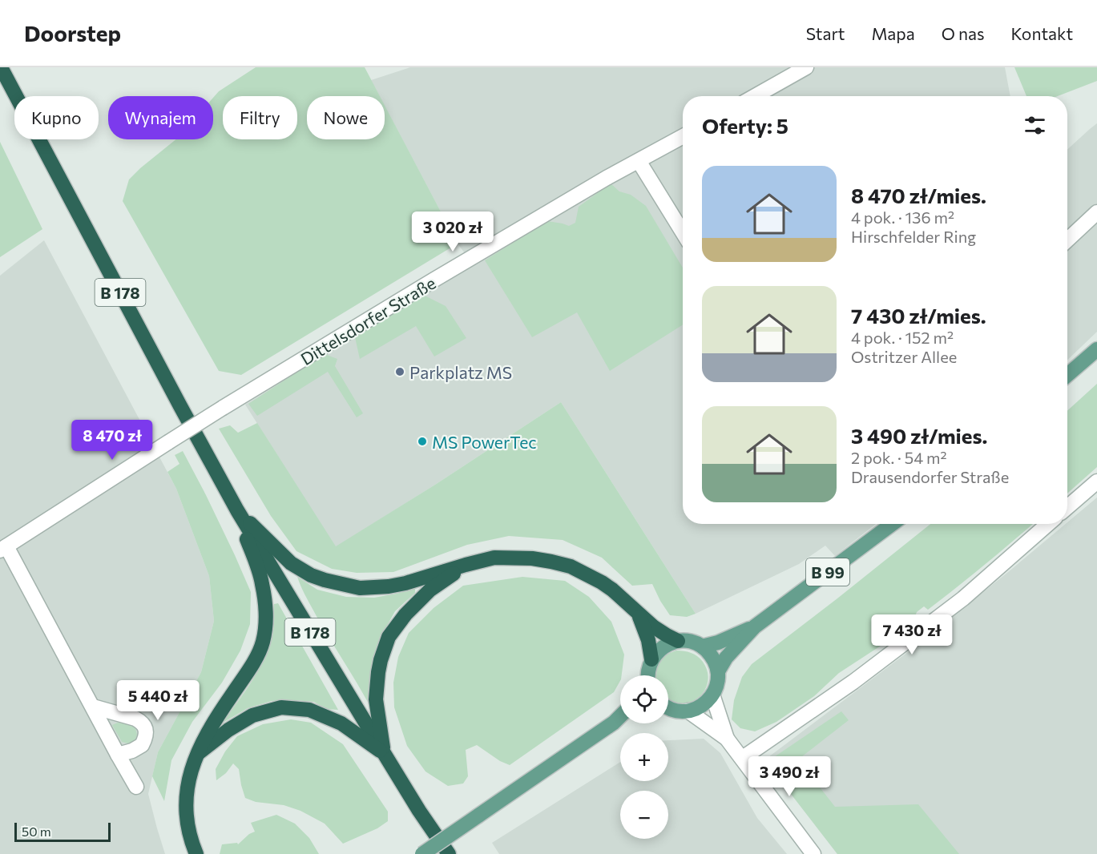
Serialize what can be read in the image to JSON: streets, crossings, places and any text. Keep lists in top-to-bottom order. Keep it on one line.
{"streets":{"highway":["B 178"],"main road":["B 99"],"street":["Dittelsdorfer Straße"]},"places":["Parkplatz MS","MS PowerTec"],"scale_bar":"50 m","page":{"header":"Doorstep","nav":["Start","Mapa","O nas","Kontakt"],"chip":["Kupno","Wynajem","Filtry","Nowe"],"heading":"Oferty: 5","list":[{"name":"8 470 zł/mies.","note":"4 pok. · 136 m² · Hirschfelder Ring"},{"name":"7 430 zł/mies.","note":"4 pok. · 152 m² · Ostritzer Allee"},{"name":"3 490 zł/mies.","note":"2 pok. · 54 m² · Drausendorfer Straße"}],"price":["3 020 zł","8 470 zł","7 430 zł","5 440 zł","3 490 zł"],"map_buttons":["+","−"],"scale":"50 m"}}
